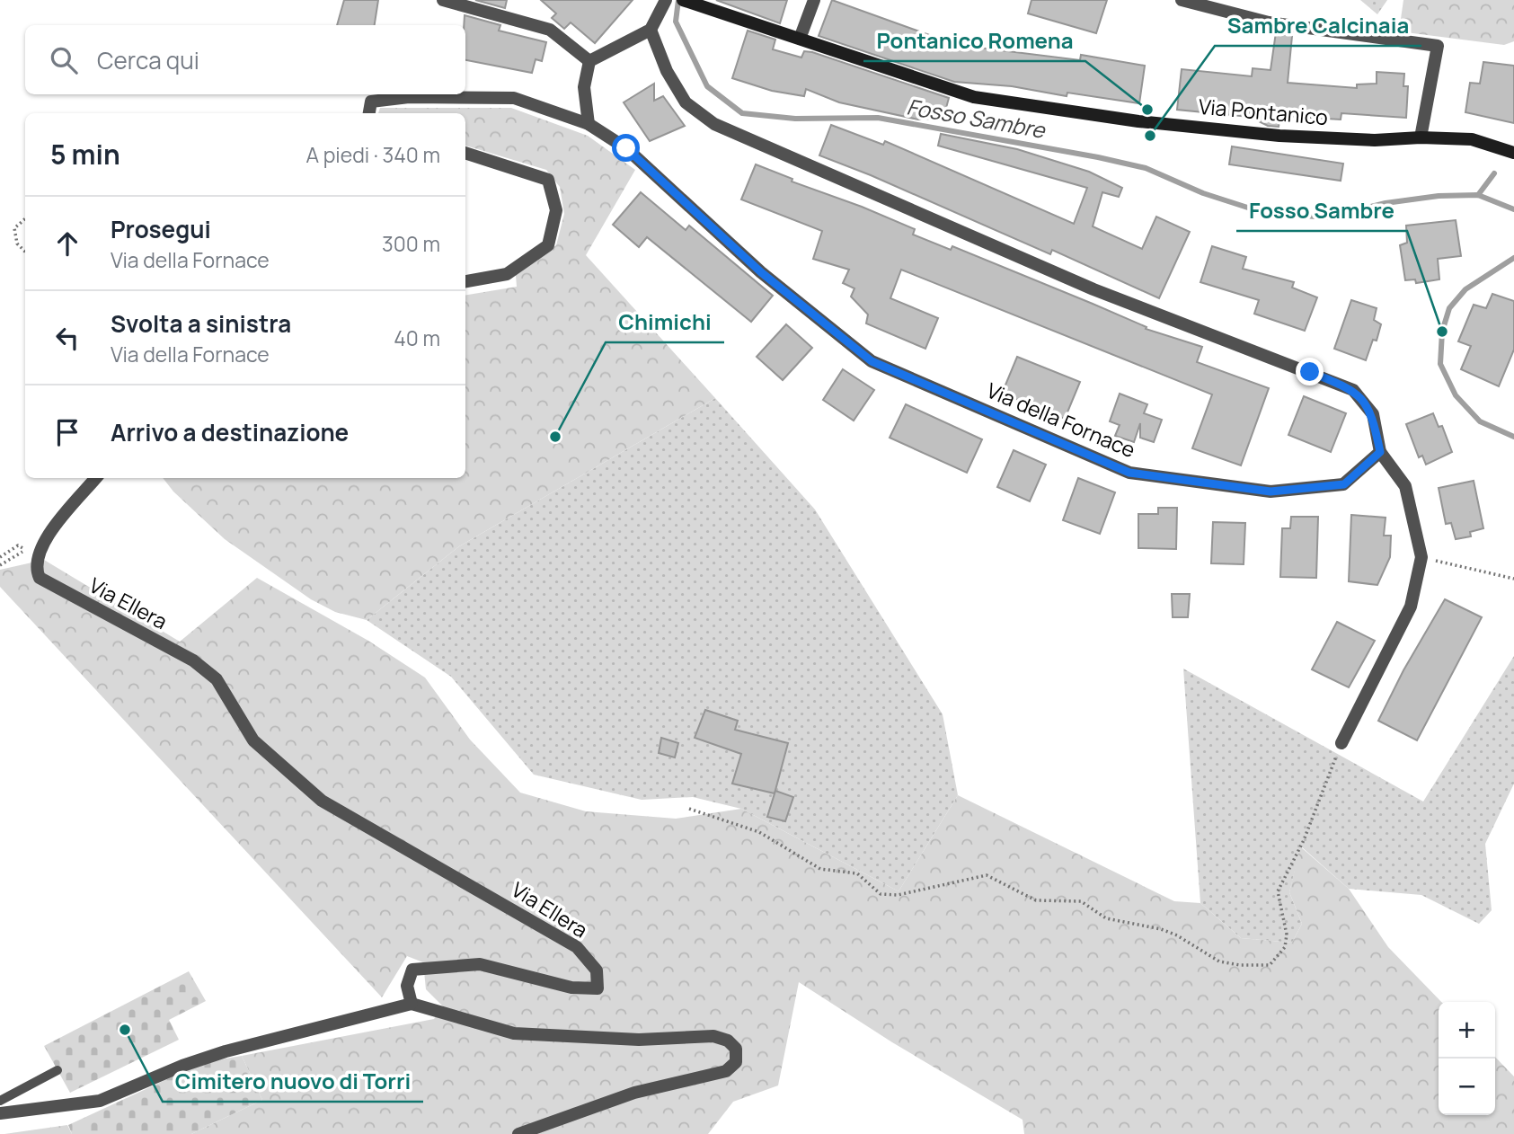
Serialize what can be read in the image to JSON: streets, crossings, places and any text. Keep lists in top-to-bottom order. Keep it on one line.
{"streets":{"street":["Via Pontanico","Via della Fornace","Via Ellera"]},"water":["Fosso Sambre"],"places":["Pontanico Romena","Sambre Calcinaia","Fosso Sambre","Chimichi","Cimitero nuovo di Torri"],"page":{"search":"Cerca qui","heading":["5 min","A piedi · 340 m"],"list":[["Prosegui","Via della Fornace","300 m"],["Svolta a sinistra","Via della Fornace","40 m"],"Arrivo a destinazione"],"map_buttons":["+","−"]}}
